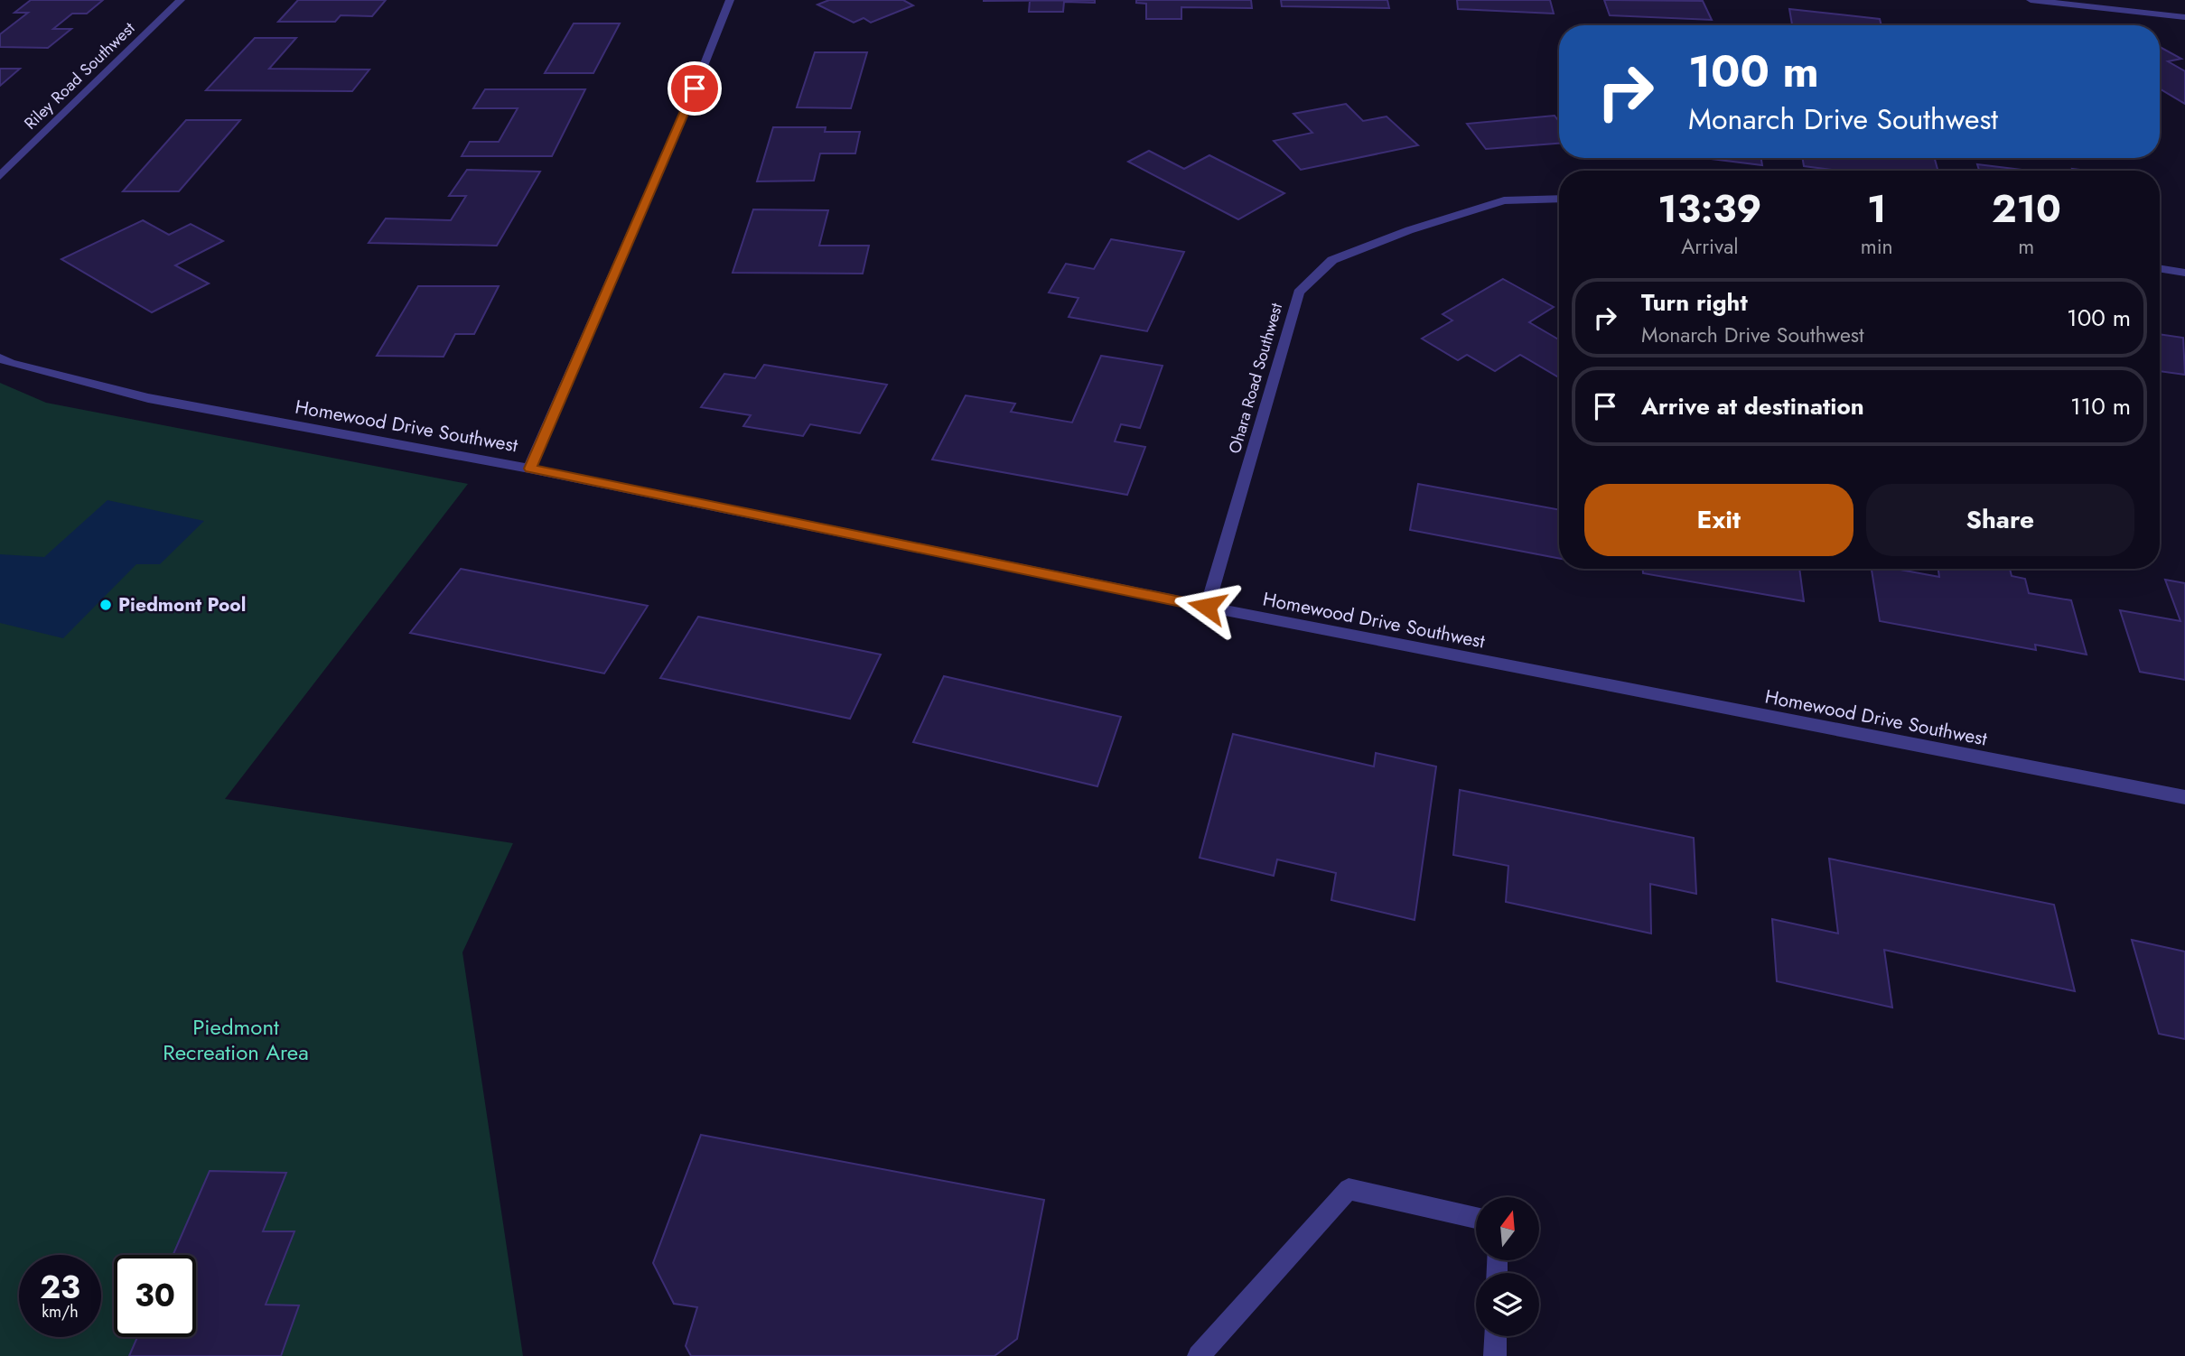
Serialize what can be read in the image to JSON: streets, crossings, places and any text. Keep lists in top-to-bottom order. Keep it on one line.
{"streets":{"street":["Riley Road Southwest","Ohara Road Southwest","Homewood Drive Southwest"]},"crossings":[["Ohara Road Southwest","Homewood Drive Southwest"]],"parks":["Piedmont Recreation Area"],"places":["Piedmont Pool"],"north":"top","page":{"turn":["100 m","Monarch Drive Southwest"],"eta":["13:39","Arrival","1","min","210","m"],"list":[{"name":"Turn right","note":"Monarch Drive Southwest","value":"100 m"},{"name":"Arrive at destination","value":"110 m"}],"buttons":["Exit","Share"],"speed":"23 km/h","limit":"30"}}
